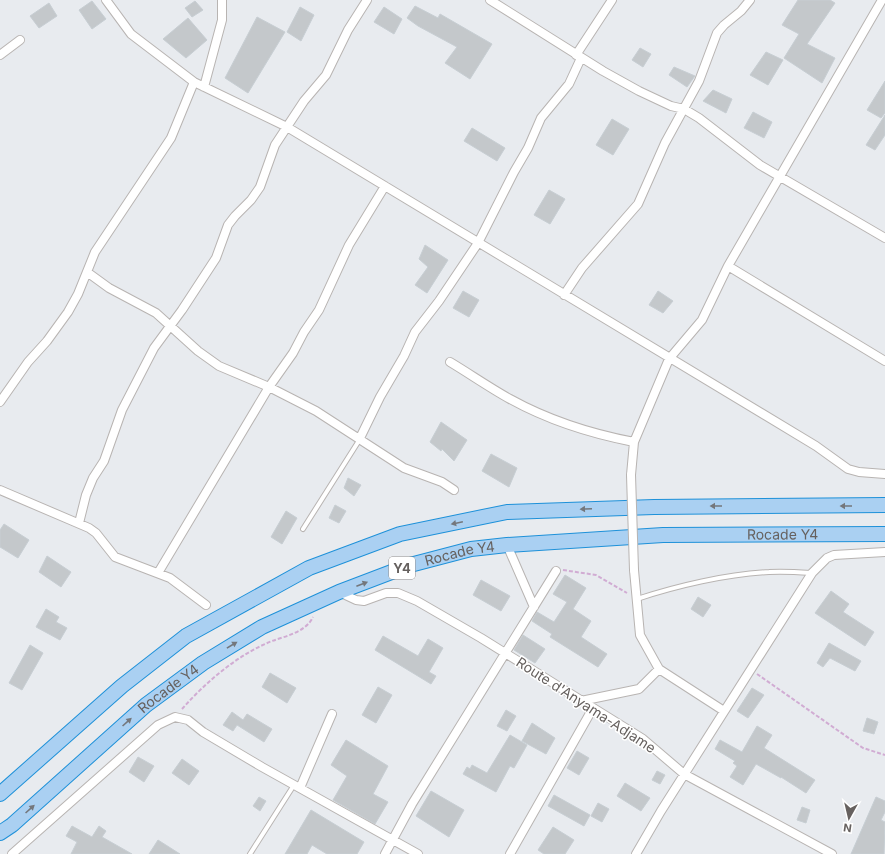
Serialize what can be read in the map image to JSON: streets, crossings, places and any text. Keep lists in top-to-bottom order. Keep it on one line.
{"streets":{"highway":["Rocade Y4","Y4"],"street":["Route d'Anyama-Adjame"]},"crossings":[["Rocade Y4","Route d'Anyama-Adjame"]],"north":"bottom"}
